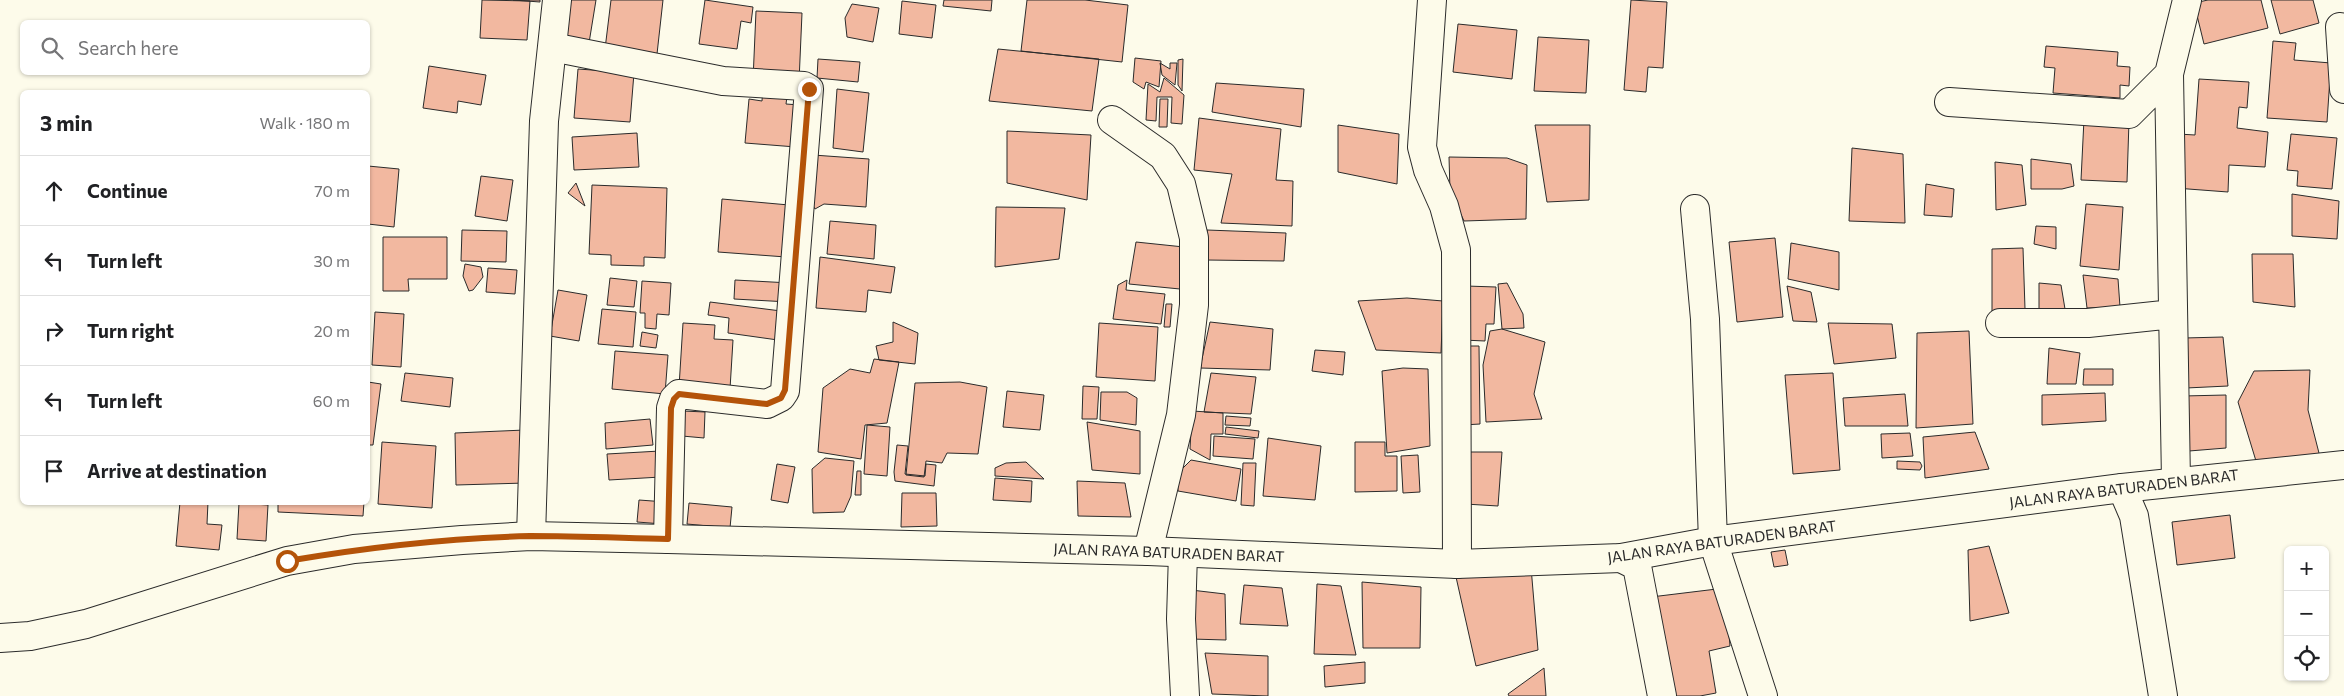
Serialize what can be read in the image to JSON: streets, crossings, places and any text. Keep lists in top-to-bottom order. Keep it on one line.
{"streets":{"street":["JALAN RAYA BATURADEN BARAT"]},"page":{"search":"Search here","heading":["3 min","Walk · 180 m"],"list":[["Continue","70 m"],["Turn left","30 m"],["Turn right","20 m"],["Turn left","60 m"],"Arrive at destination"],"map_buttons":["+","−"]}}
